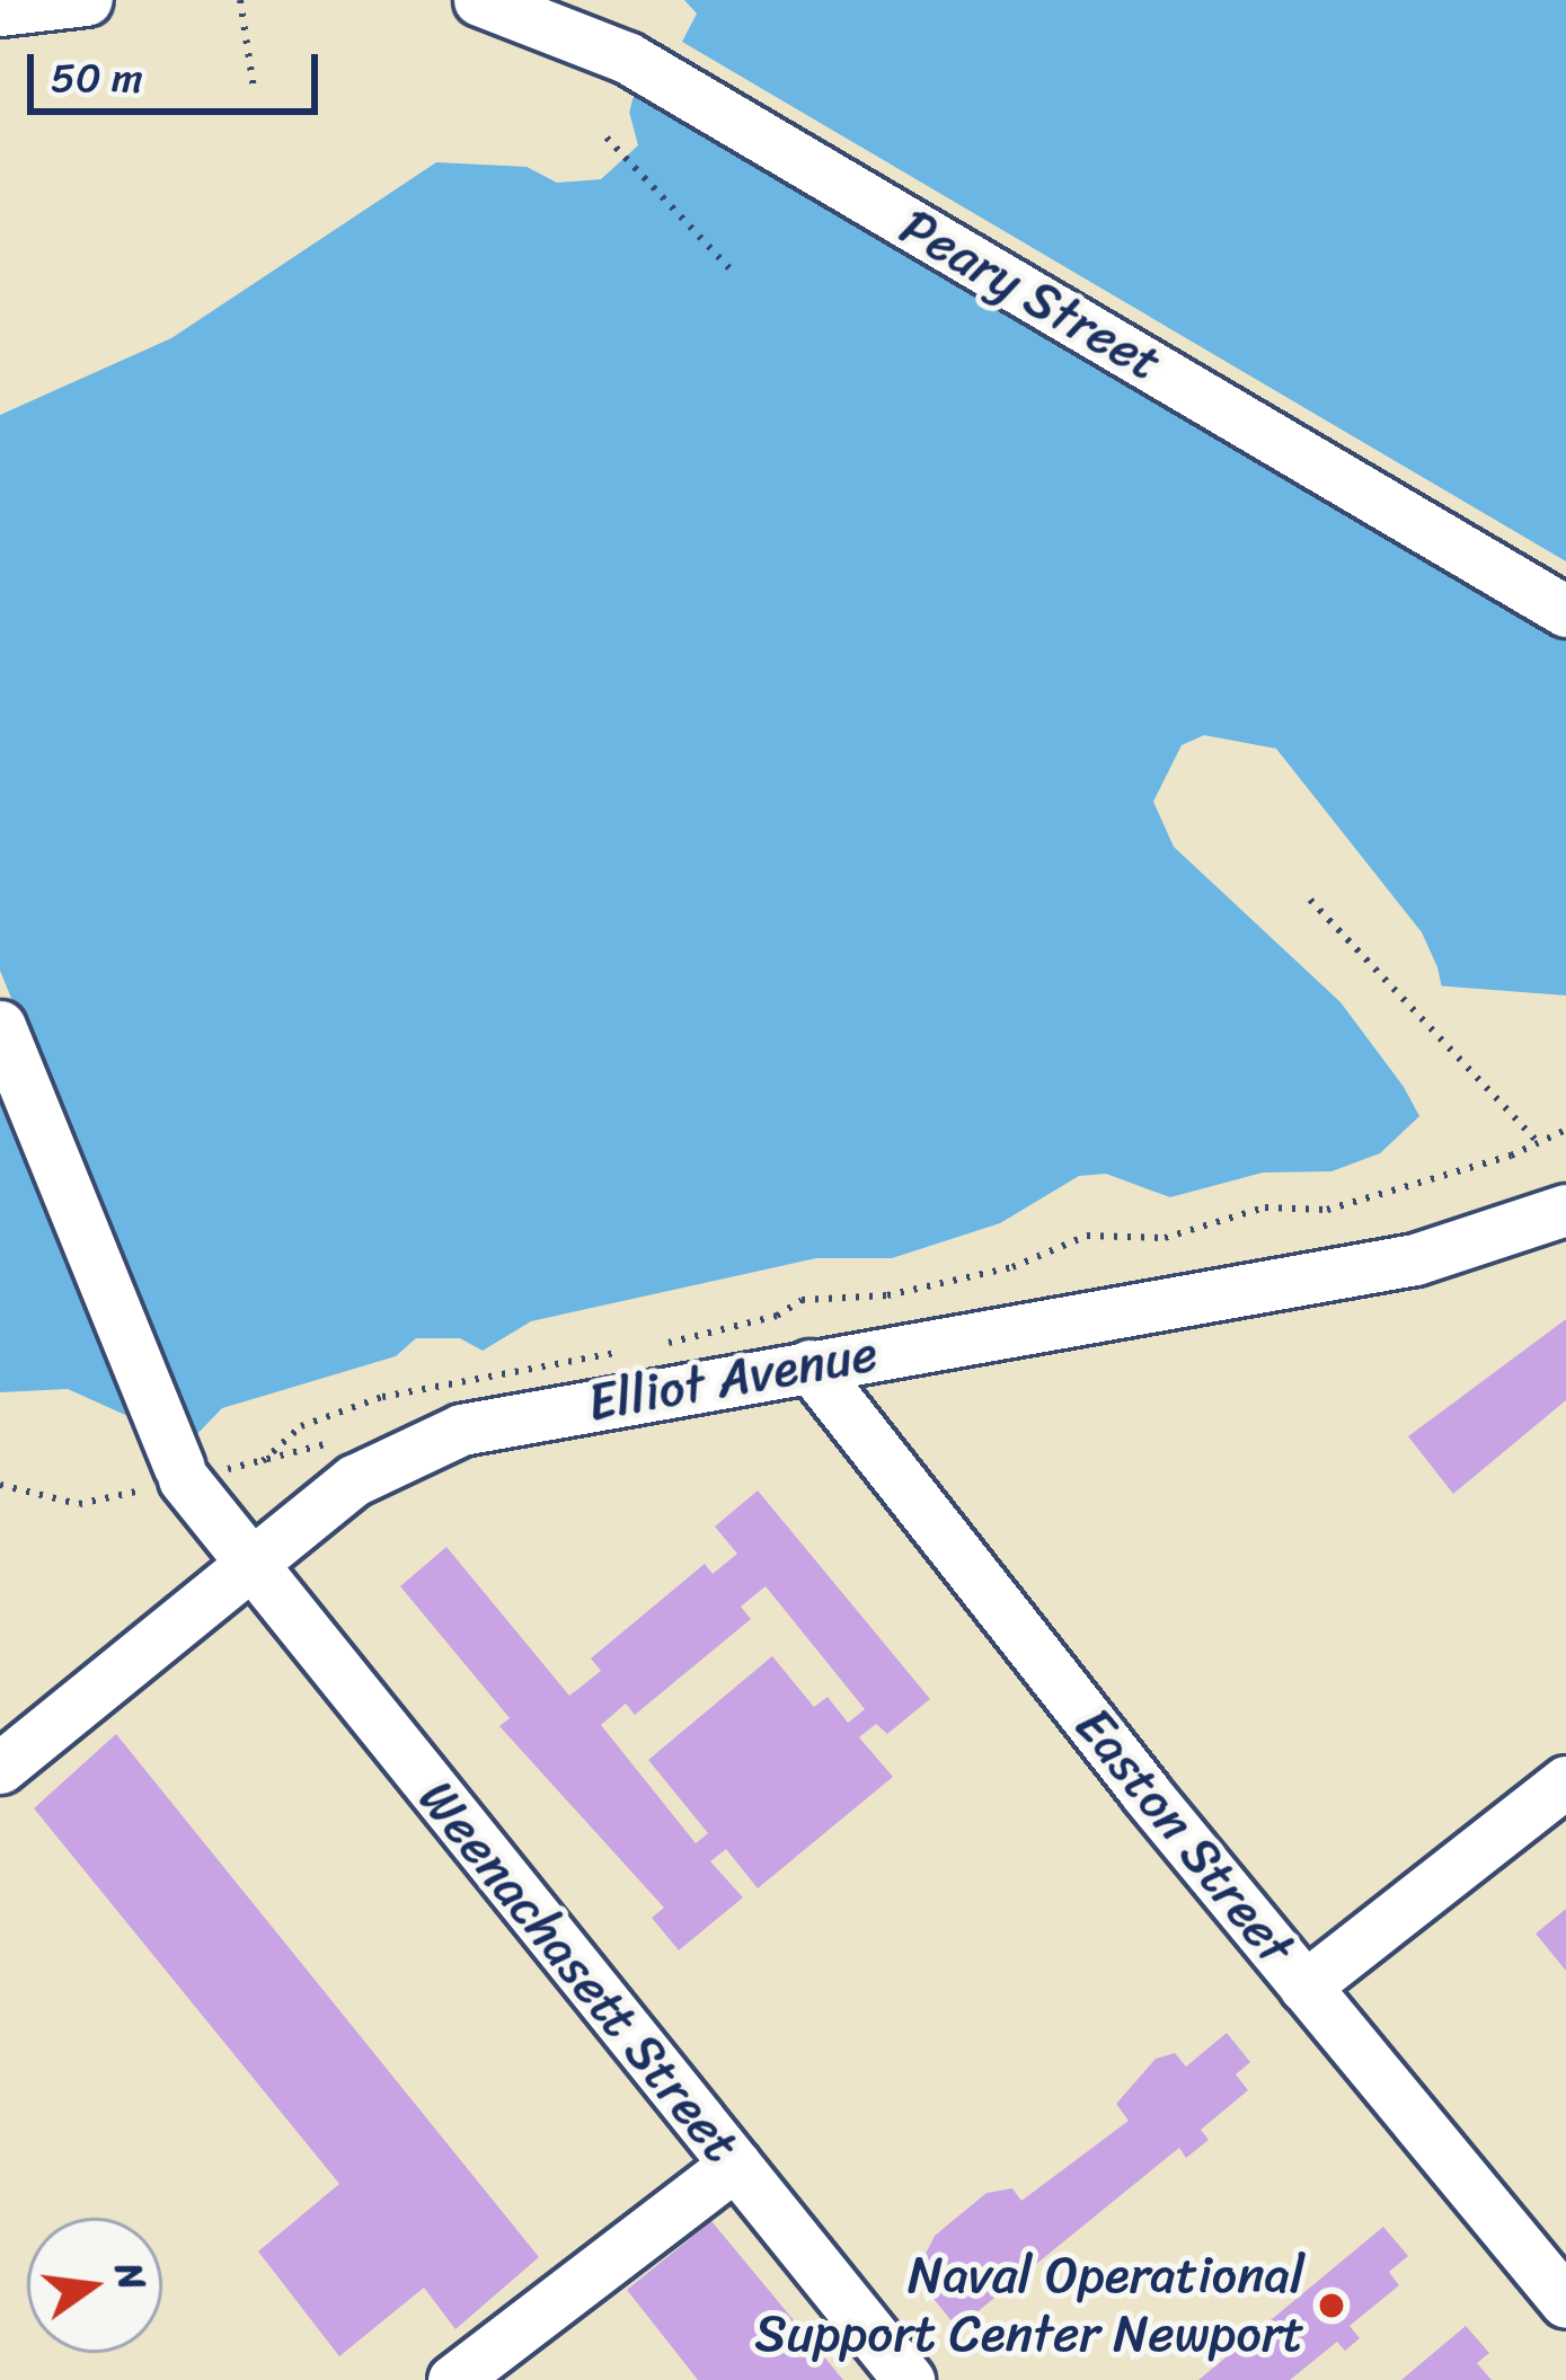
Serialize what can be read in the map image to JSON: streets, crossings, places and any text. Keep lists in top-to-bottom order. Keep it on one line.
{"streets":{"street":["Peary Street","Elliot Avenue","Easton Street","Weenachasett Street"]},"crossings":[["Elliot Avenue","Easton Street"],["Elliot Avenue","Weenachasett Street"]],"places":["Naval Operational Support Center Newport"],"scale_bar":"50 m","north":"right"}
